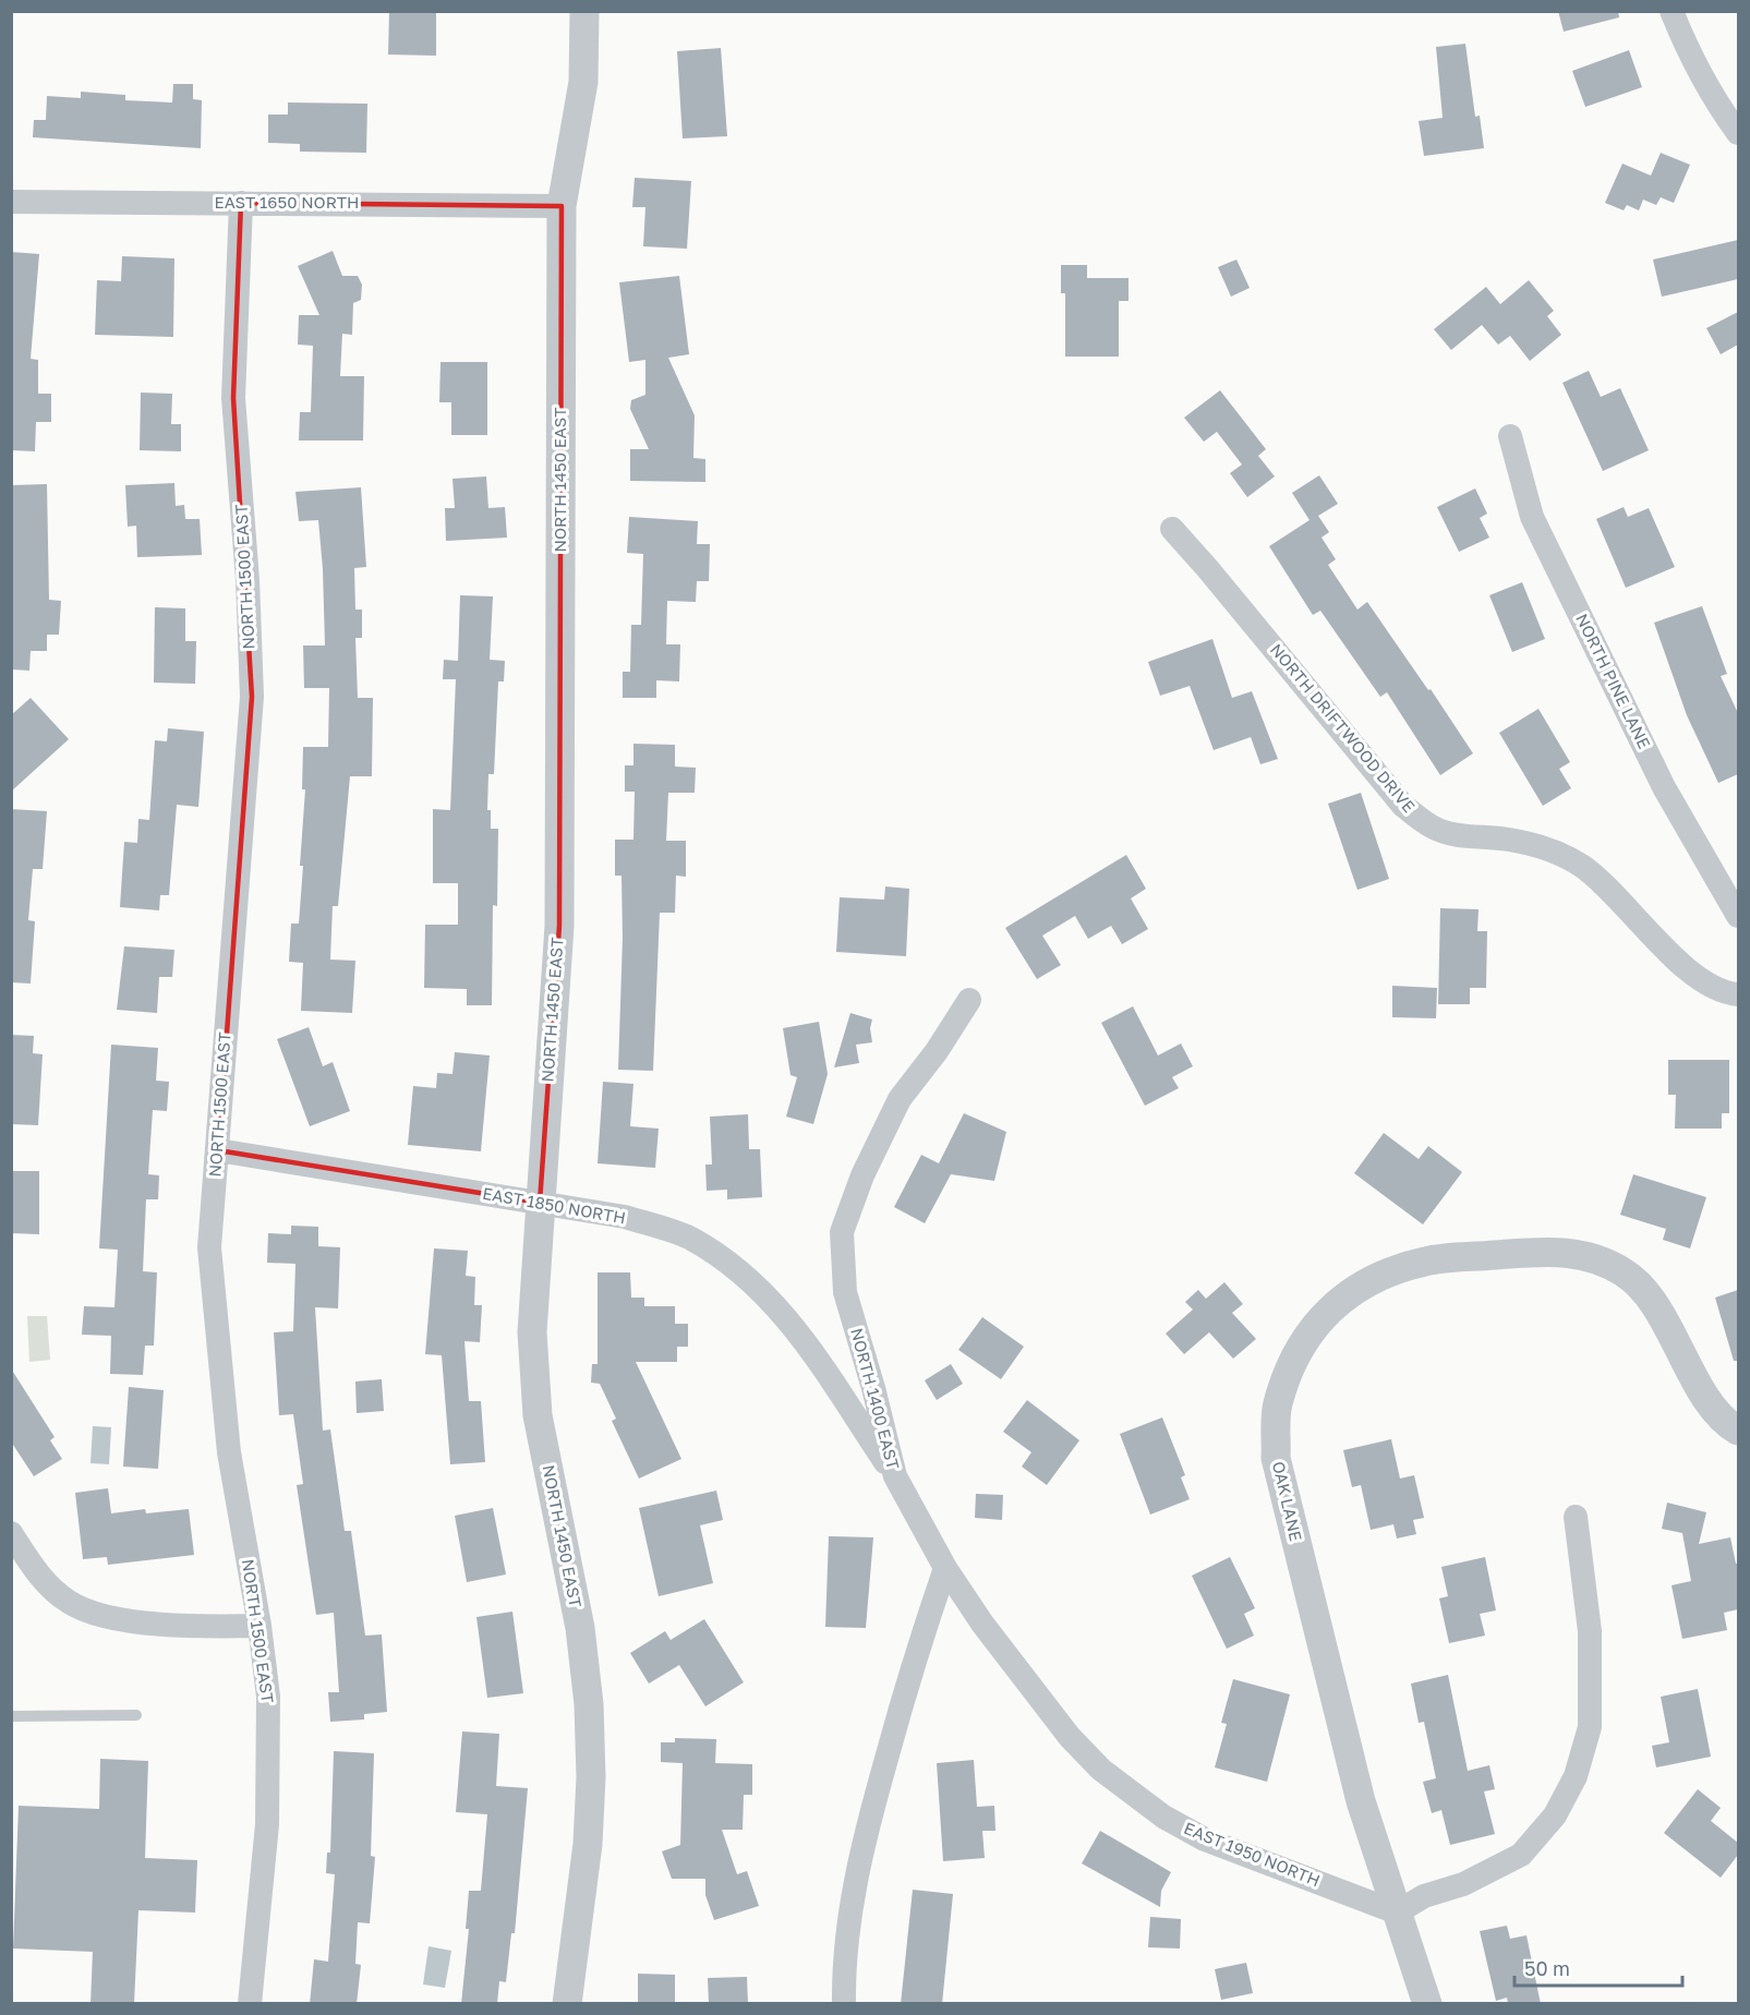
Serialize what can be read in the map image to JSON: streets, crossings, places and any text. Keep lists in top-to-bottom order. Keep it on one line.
{"streets":{"street":["EAST 1650 NORTH","NORTH 1450 EAST","NORTH 1500 EAST","NORTH PINE LANE","NORTH DRIFTWOOD DRIVE","EAST 1850 NORTH","NORTH 1400 EAST","OAK LANE","EAST 1950 NORTH"]},"crossings":[["EAST 1650 NORTH","NORTH 1450 EAST"],["EAST 1650 NORTH","NORTH 1500 EAST"],["NORTH 1450 EAST","EAST 1850 NORTH"],["NORTH 1500 EAST","EAST 1850 NORTH"],["EAST 1850 NORTH","NORTH 1400 EAST"],["NORTH 1400 EAST","EAST 1950 NORTH"],["OAK LANE","EAST 1950 NORTH"]],"scale_bar":"50 m"}
